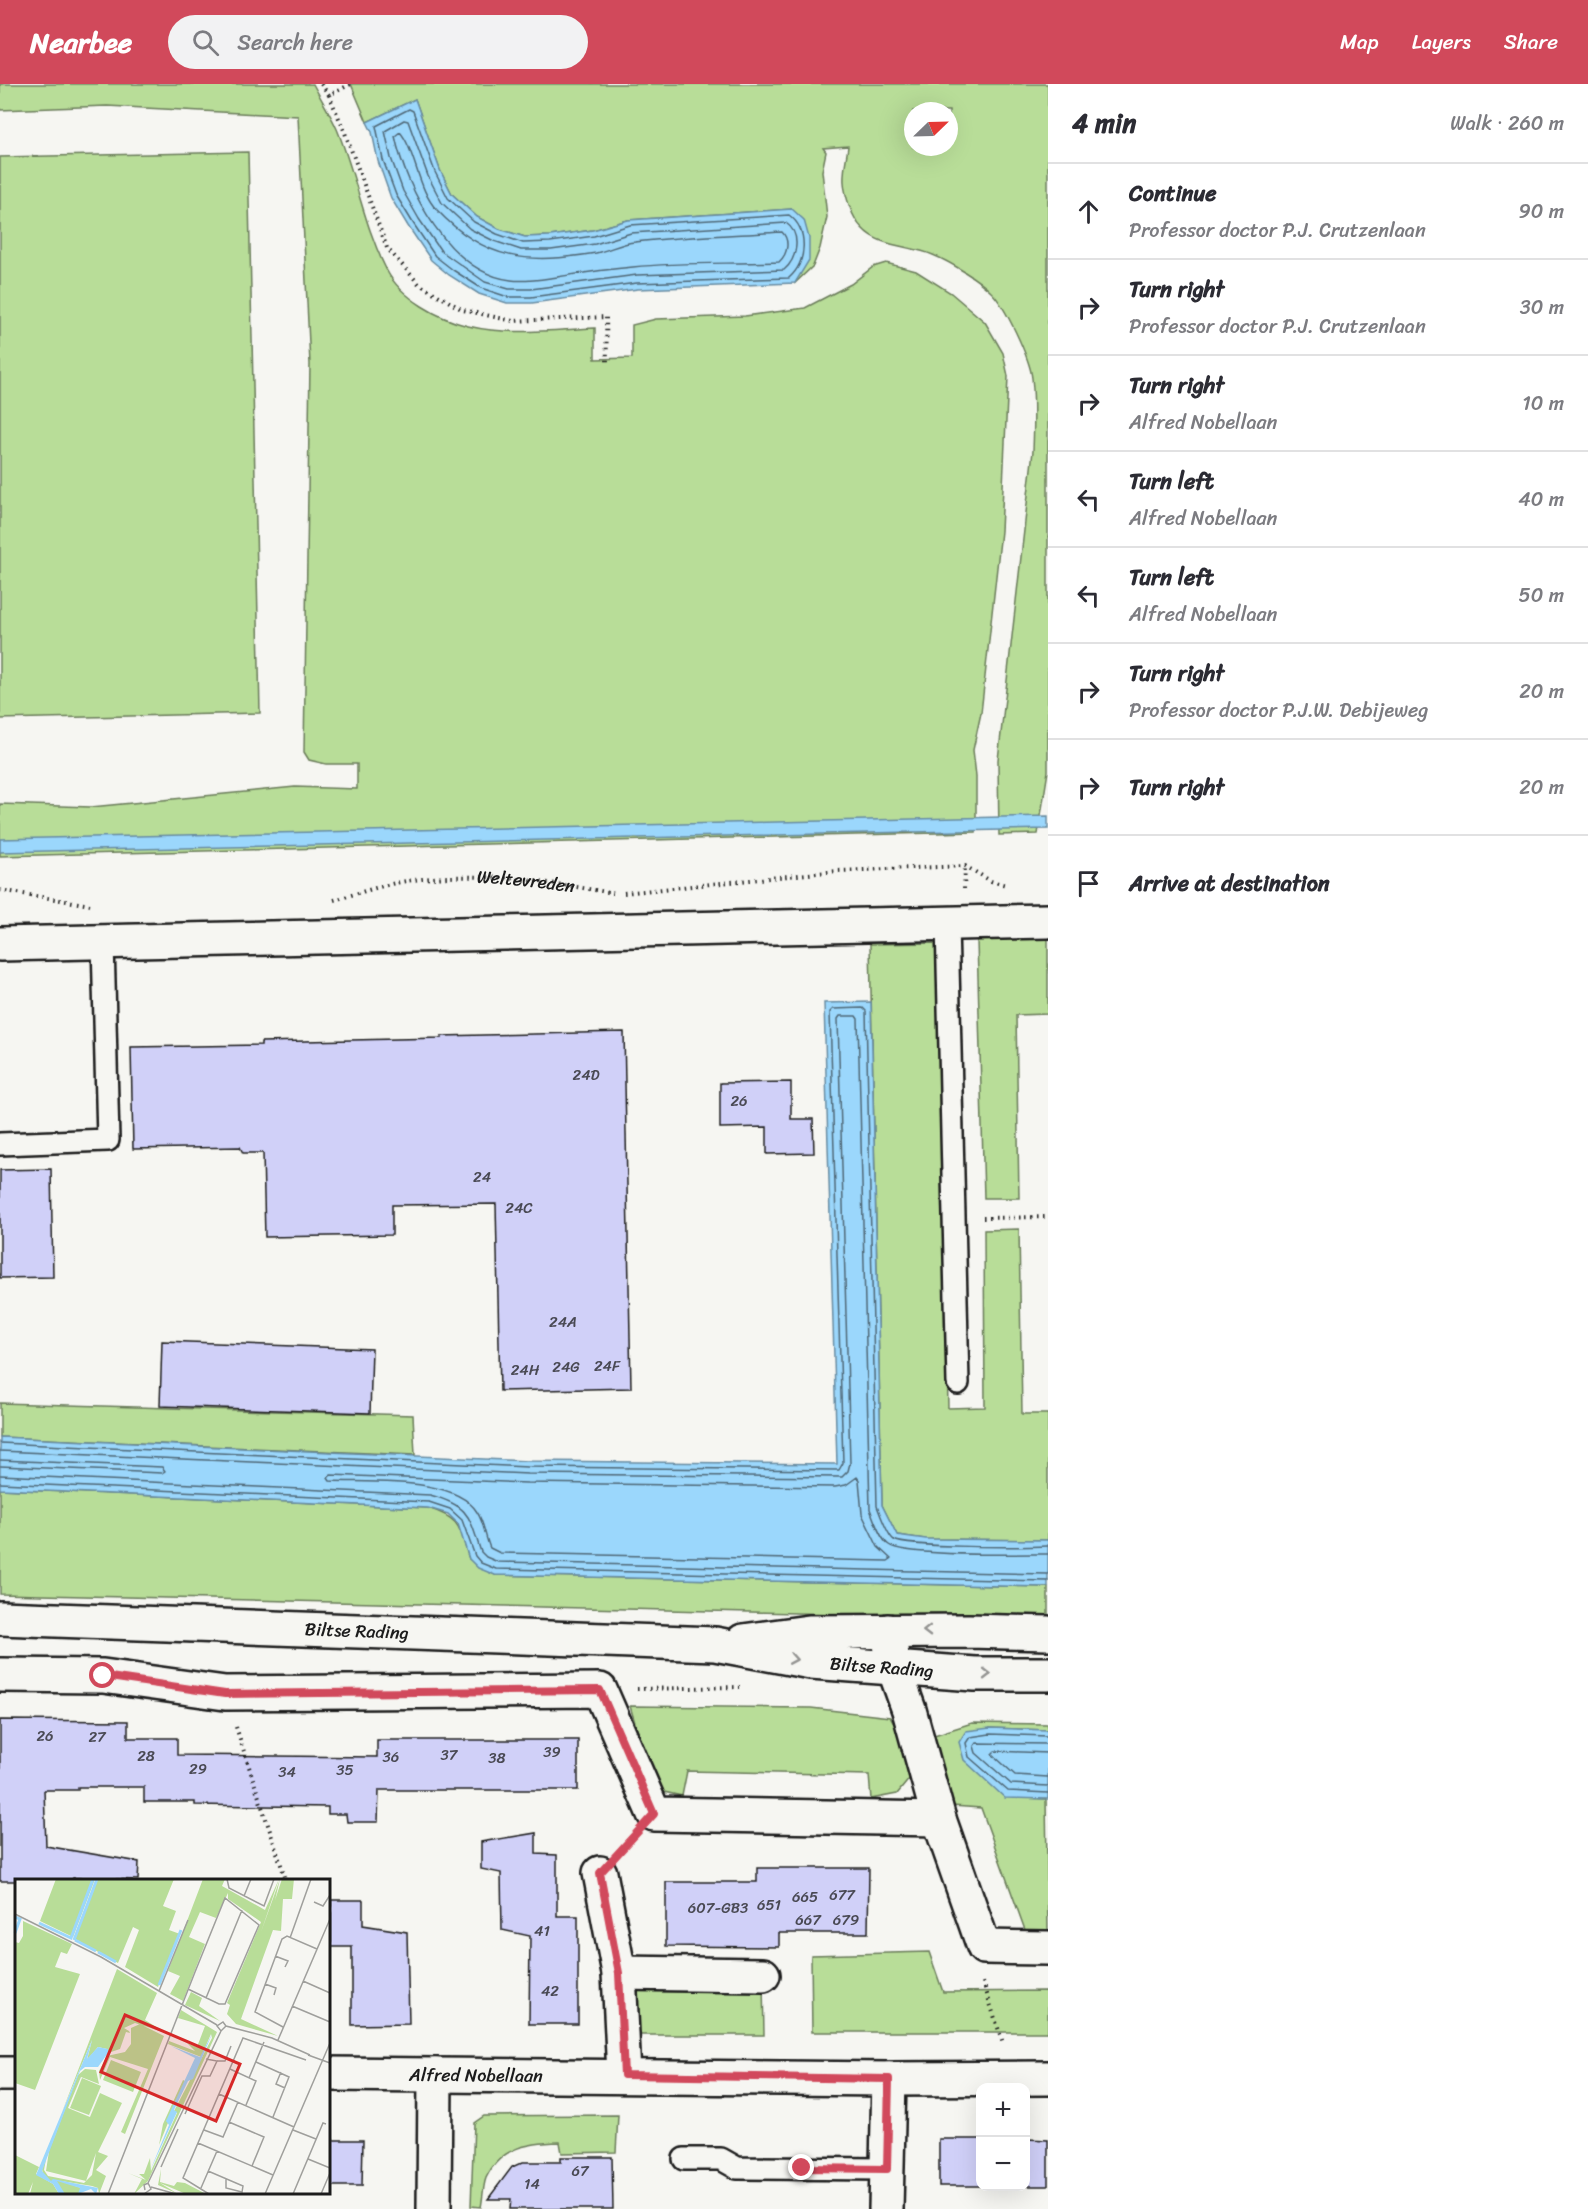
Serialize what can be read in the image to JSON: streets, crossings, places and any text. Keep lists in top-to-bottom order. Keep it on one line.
{"streets":{"street":["Biltse Rading","Alfred Nobellaan"],"path":["Weltevreden"]},"house_numbers":["24D","26","24","24C","24A","24F","24G","24H","26","27","39","37","28","36","38","29","35","34","677","665","651","607-GB3","667","679","41","42","67","14"],"north":"top right","page":{"header":"Nearbee","search":"Search here","nav":["Map","Layers","Share"],"heading":["4 min","Walk · 260 m"],"list":[["Continue","Professor doctor P.J. Crutzenlaan","90 m"],["Turn right","Professor doctor P.J. Crutzenlaan","30 m"],["Turn right","Alfred Nobellaan","10 m"],["Turn left","Alfred Nobellaan","40 m"],["Turn left","Alfred Nobellaan","50 m"],["Turn right","Professor doctor P.J.W. Debijeweg","20 m"],["Turn right","20 m"],"Arrive at destination"],"map_buttons":["+","−"]}}
